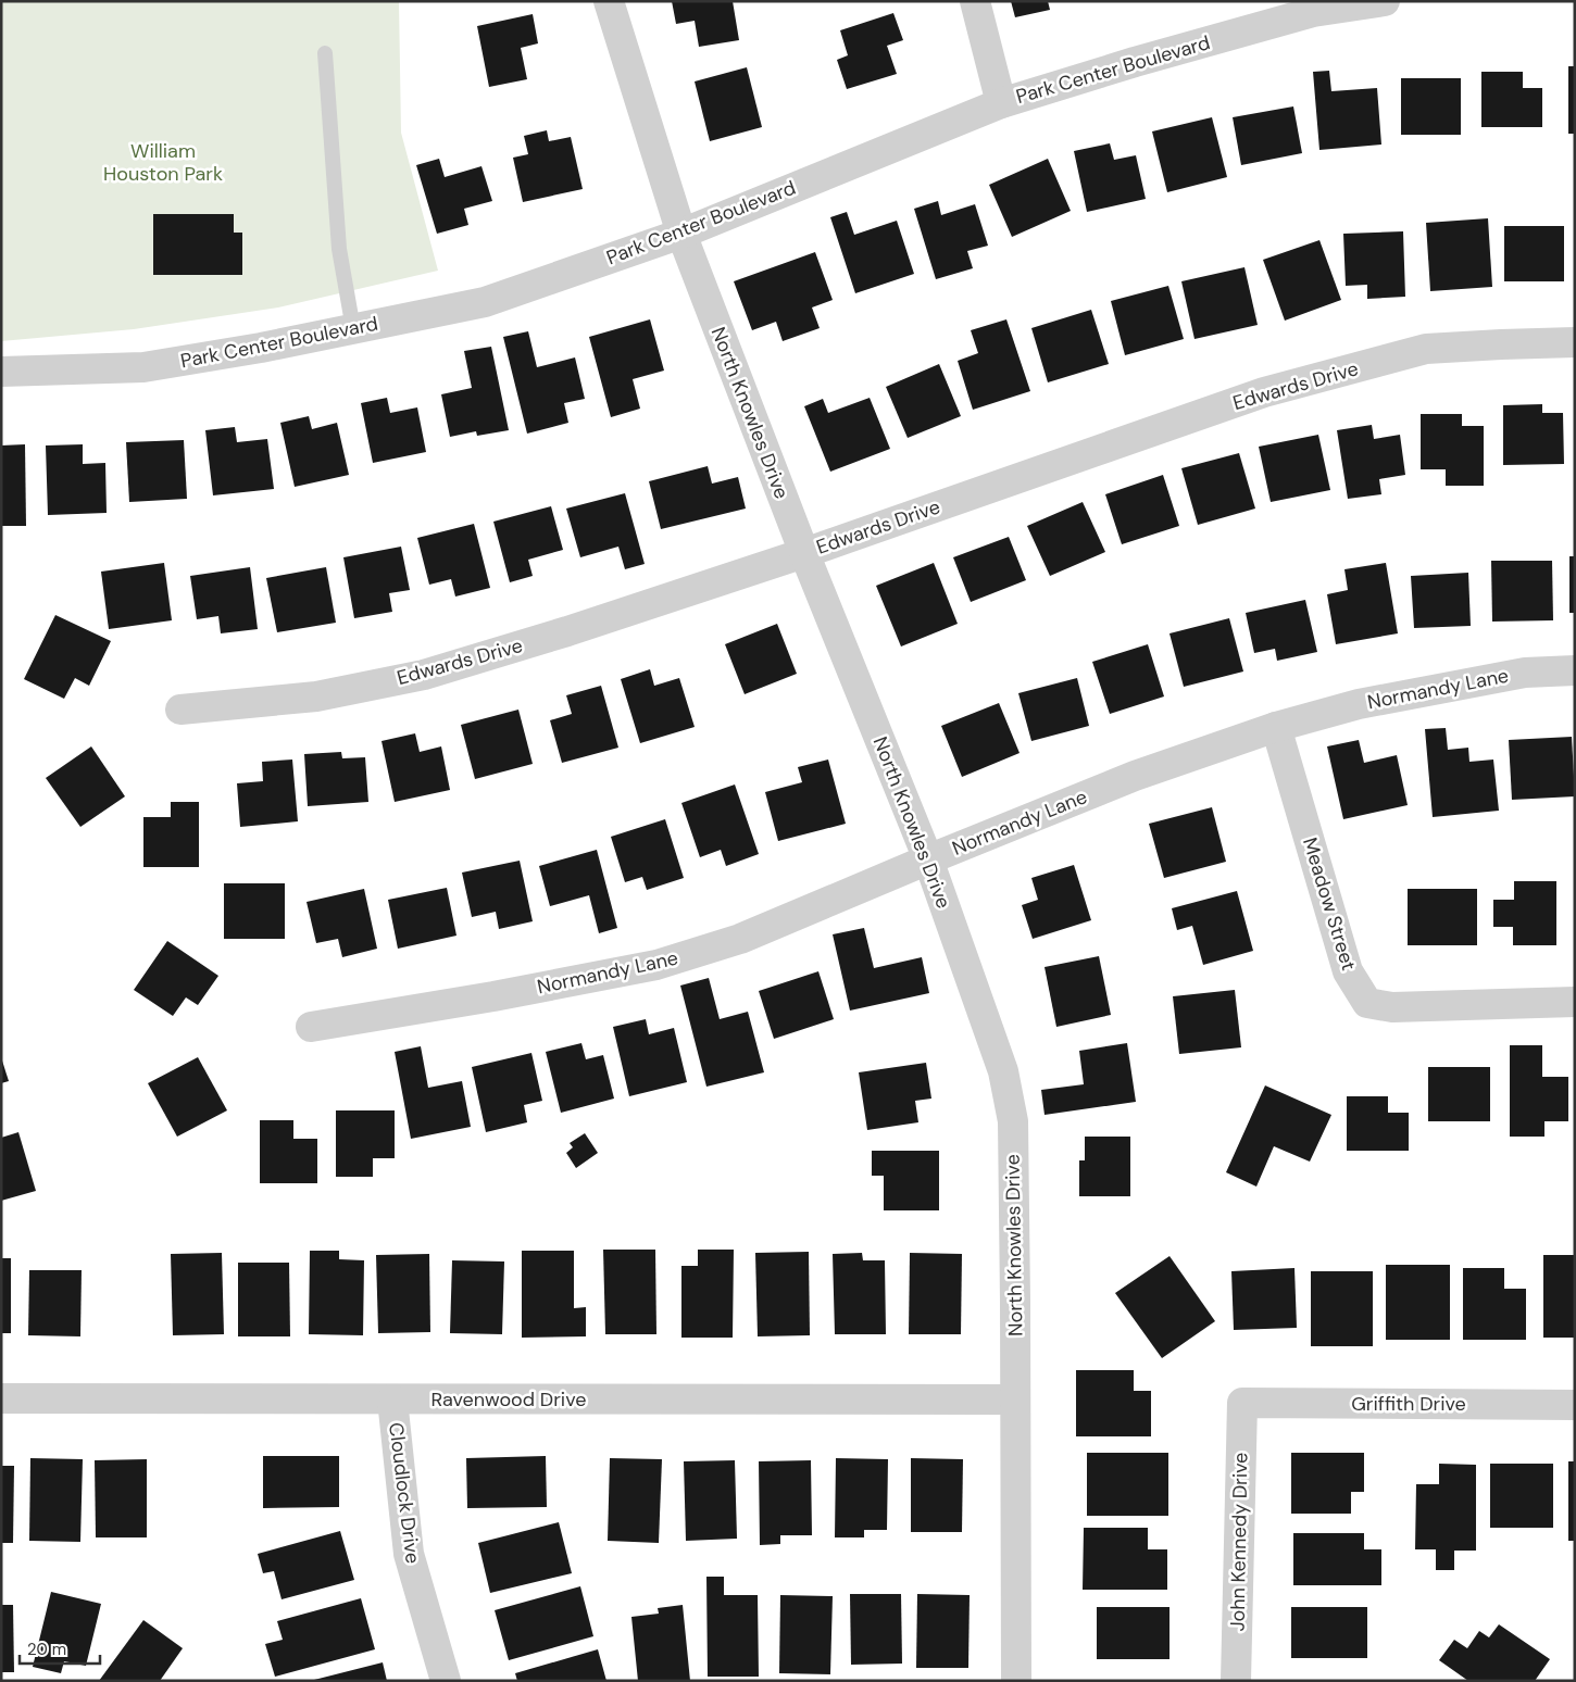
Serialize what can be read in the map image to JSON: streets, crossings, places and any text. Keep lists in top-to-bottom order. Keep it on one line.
{"streets":{"street":["Park Center Boulevard","Edwards Drive","North Knowles Drive","Normandy Lane","Meadow Street","Ravenwood Drive","Griffith Drive","Cloudlock Drive","John Kennedy Drive"]},"crossings":[["Park Center Boulevard","North Knowles Drive"],["Edwards Drive","North Knowles Drive"],["North Knowles Drive","Normandy Lane"],["North Knowles Drive","Ravenwood Drive"],["Normandy Lane","Meadow Street"],["Ravenwood Drive","Cloudlock Drive"],["Griffith Drive","John Kennedy Drive"]],"parks":["William Houston Park"],"scale_bar":"20 m"}
